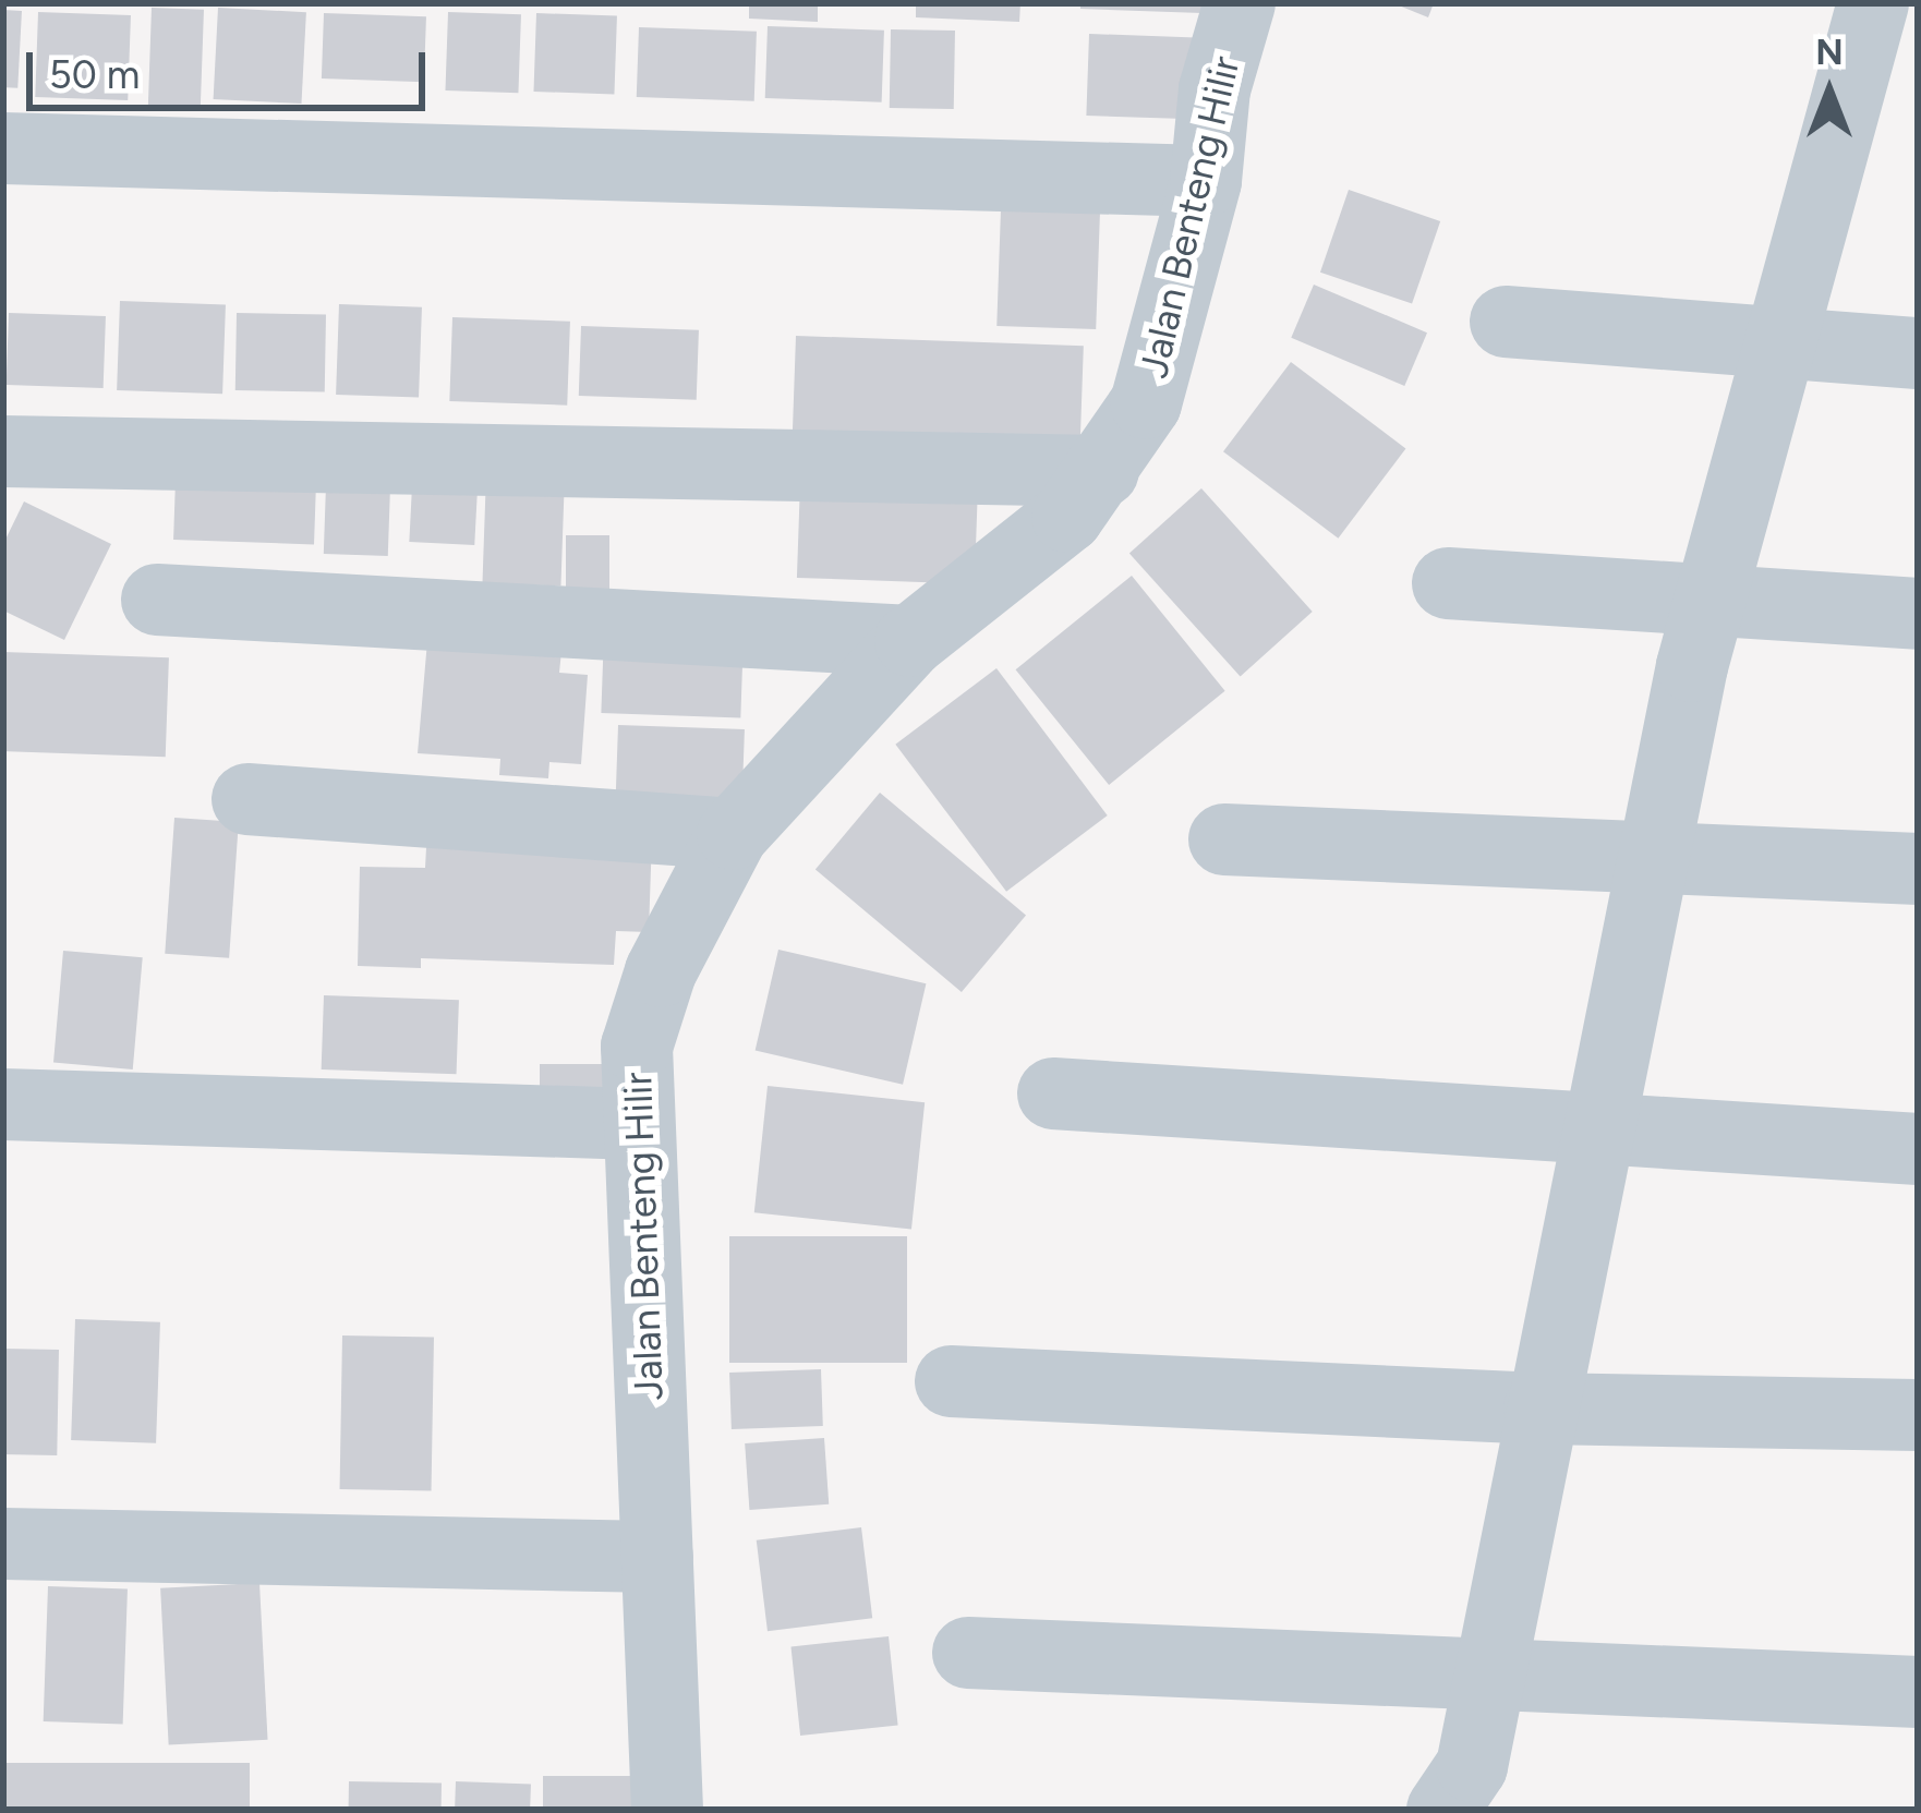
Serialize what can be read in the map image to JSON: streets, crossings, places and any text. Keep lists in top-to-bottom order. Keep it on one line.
{"streets":{"street":["Jalan Benteng Hilir"]},"scale_bar":"50 m","north":"top"}
